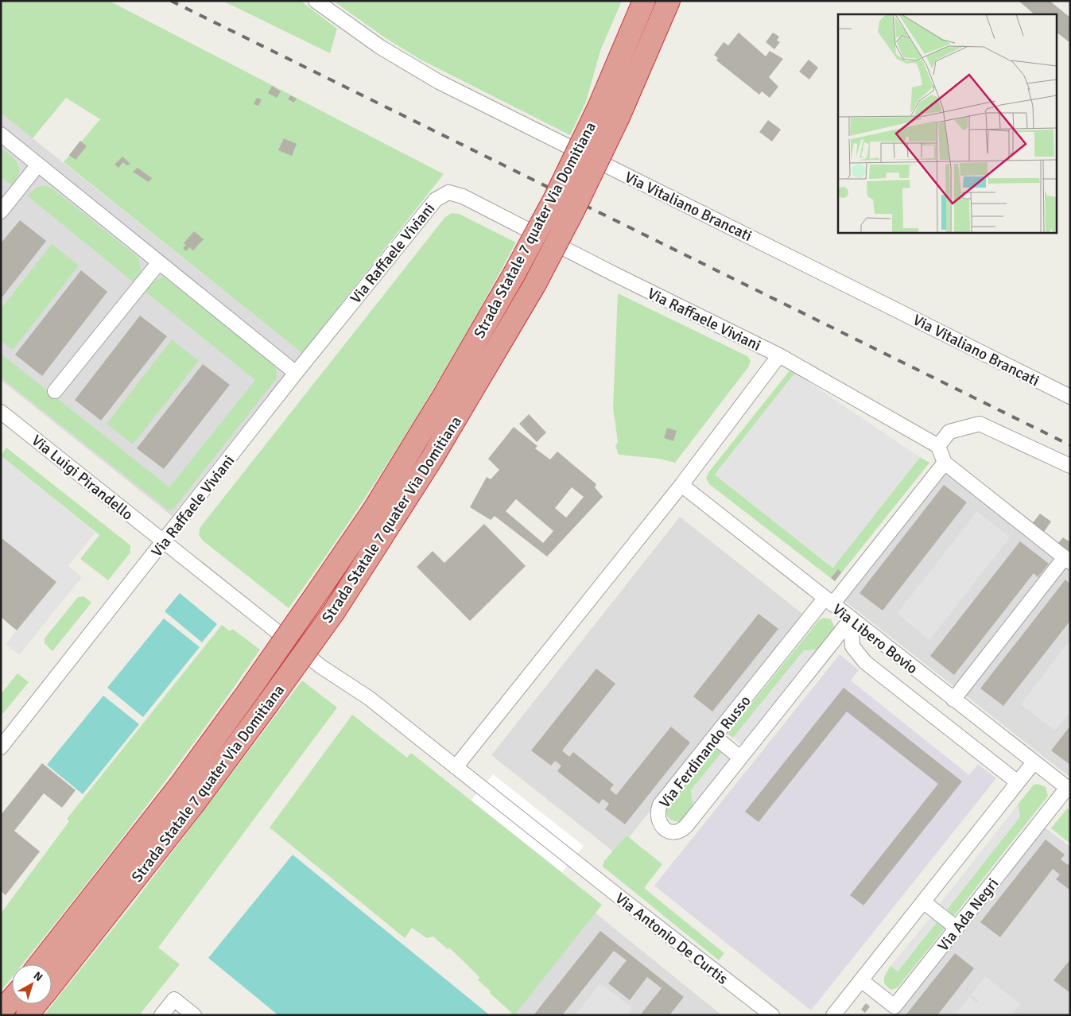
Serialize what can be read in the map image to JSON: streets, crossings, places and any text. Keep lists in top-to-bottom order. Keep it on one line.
{"streets":{"highway":["Strada Statale 7 quater Via Domitiana"],"street":["Via Vitaliano Brancati","Via Raffaele Viviani","Via Luigi Pirandello","Via Libero Bovio","Via Ferdinando Russo","Via Ada Negri","Via Antonio De Curtis"]},"crossings":[["Via Raffaele Viviani","Via Luigi Pirandello"],["Via Luigi Pirandello","Via Antonio De Curtis"],["Via Libero Bovio","Via Ferdinando Russo"],["Via Libero Bovio","Via Ada Negri"]],"north":"top right"}
